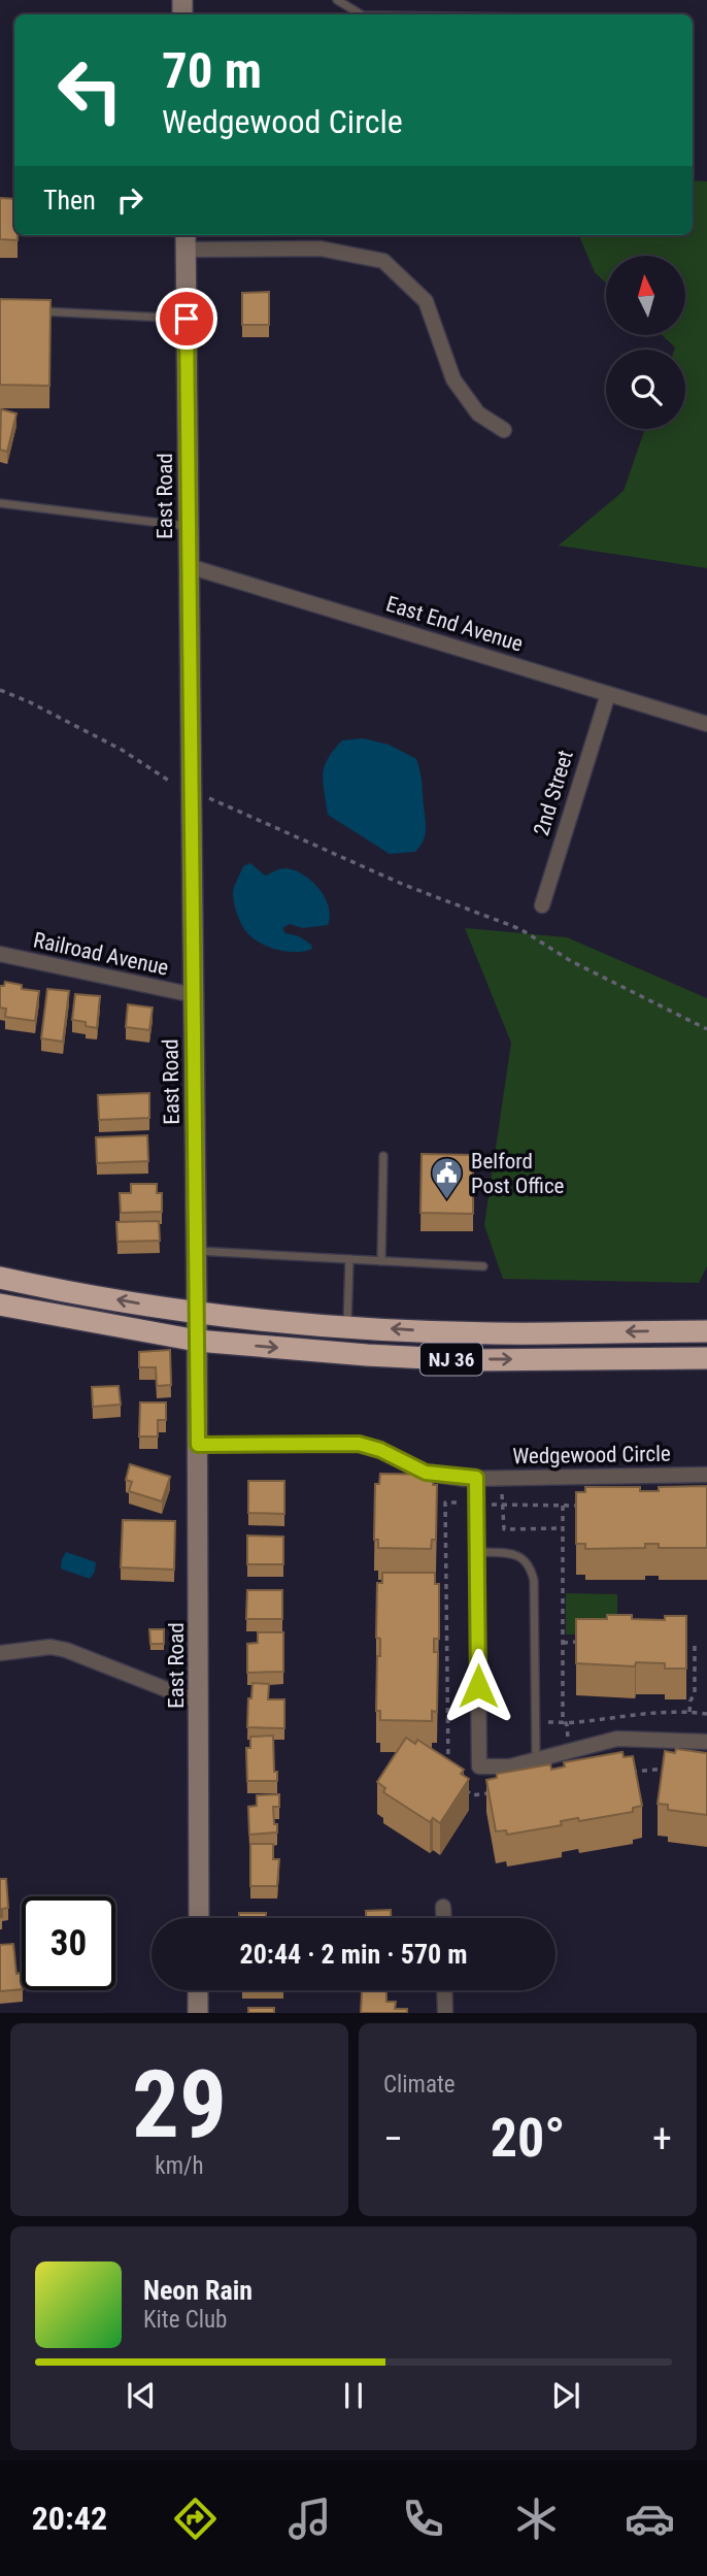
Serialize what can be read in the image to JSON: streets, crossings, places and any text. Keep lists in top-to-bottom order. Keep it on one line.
{"streets":{"highway":["NJ 36"],"street":["East Road","East End Avenue","2nd Street","Railroad Avenue","Wedgewood Circle"]},"crossings":[["East Road","East End Avenue"],["East Road","Railroad Avenue"],["East Road","NJ 36"],["East Road","Wedgewood Circle"],["East End Avenue","2nd Street"]],"places":{"public building":["Belford Post Office"]},"north":"top","page":{"turn":["70 m","Wedgewood Circle"],"then":"Then","limit":"30","trip":"20:44 · 2 min · 570 m","tile":[["29","km/h"],"Climate"],"heat":["−","20°","+"],"song":["Neon Rain","Kite Club"],"tabs":"20:42"}}
